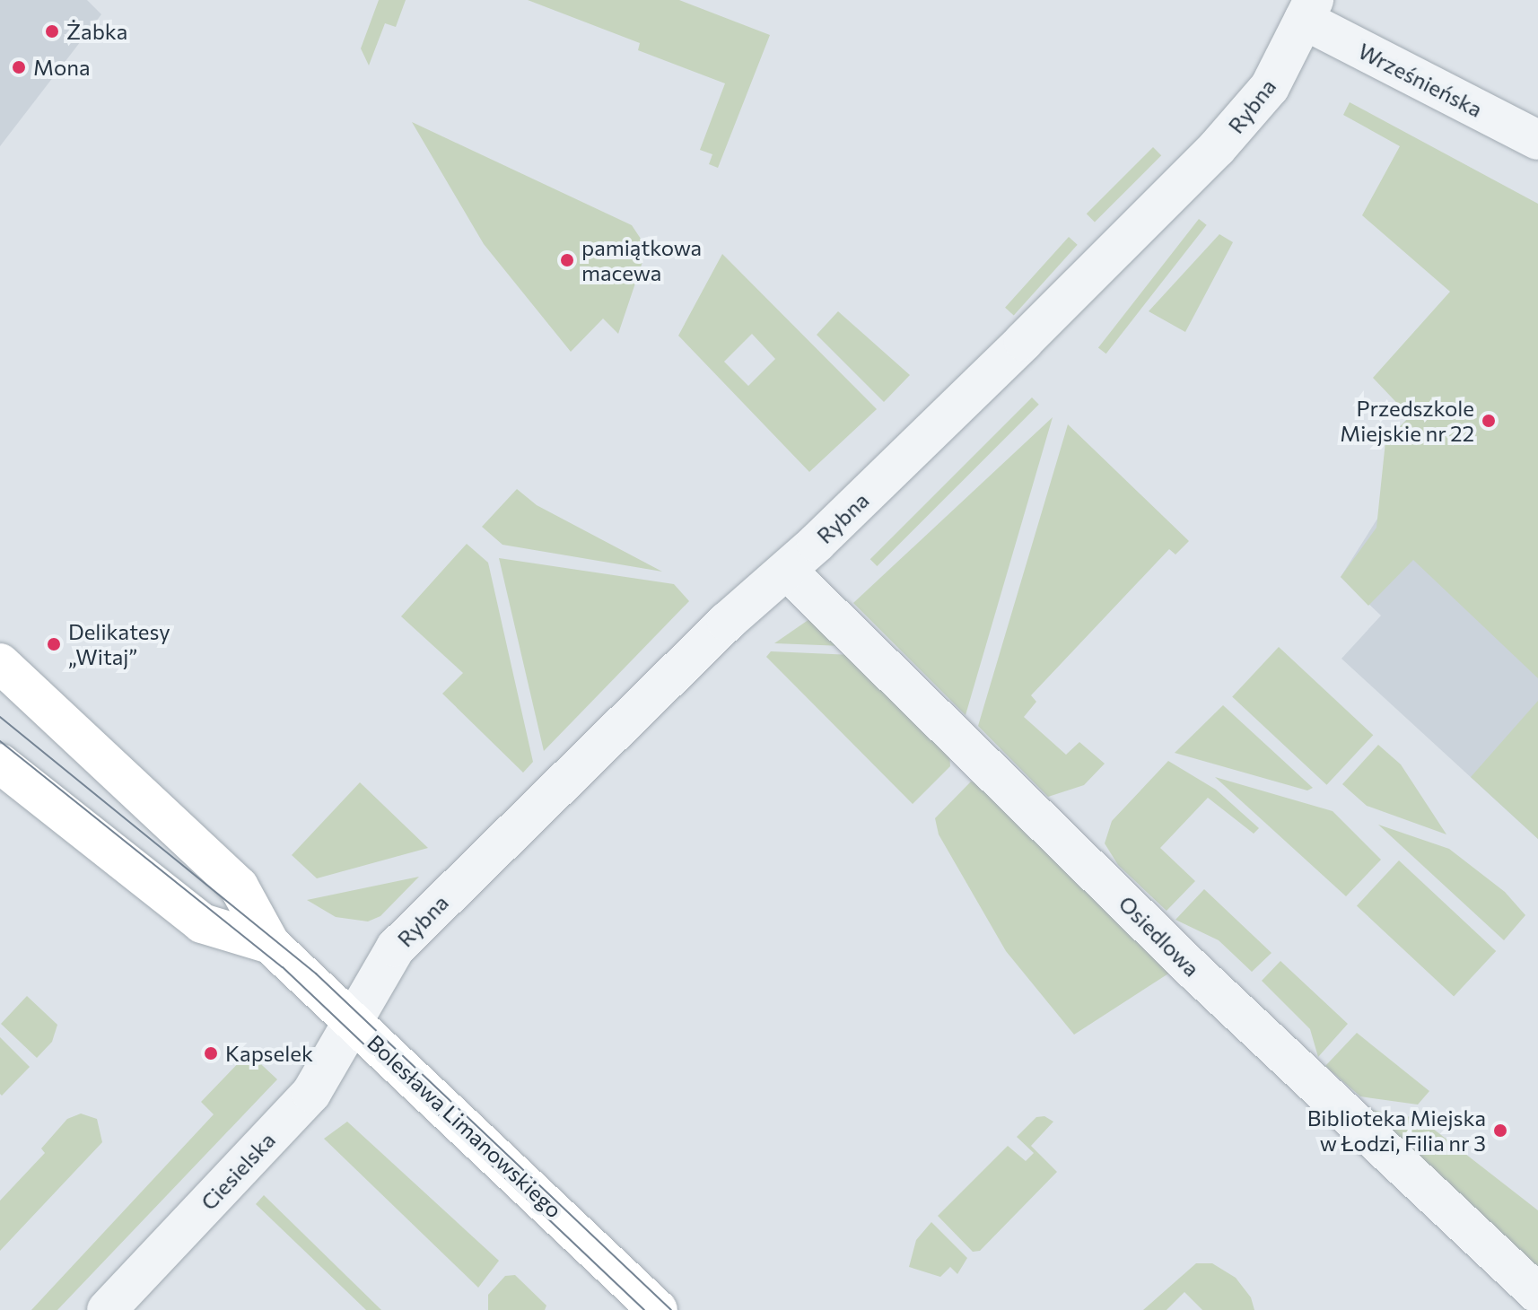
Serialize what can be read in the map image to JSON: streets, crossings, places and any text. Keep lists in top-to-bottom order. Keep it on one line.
{"streets":{"street":["Wrześnieńska","Rybna","Osiedlowa","Bolesława Limanowskiego","Ciesielska"]},"crossings":[["Wrześnieńska","Rybna"],["Rybna","Osiedlowa"],["Rybna","Bolesława Limanowskiego"],["Rybna","Ciesielska"],["Bolesława Limanowskiego","Ciesielska"]],"places":["Żabka","Mona","pamiątkowa macewa","Przedszkole Miejskie nr 22","Delikatesy „Witaj”","Kapselek","Biblioteka Miejska w Łodzi, Filia nr 3"]}
